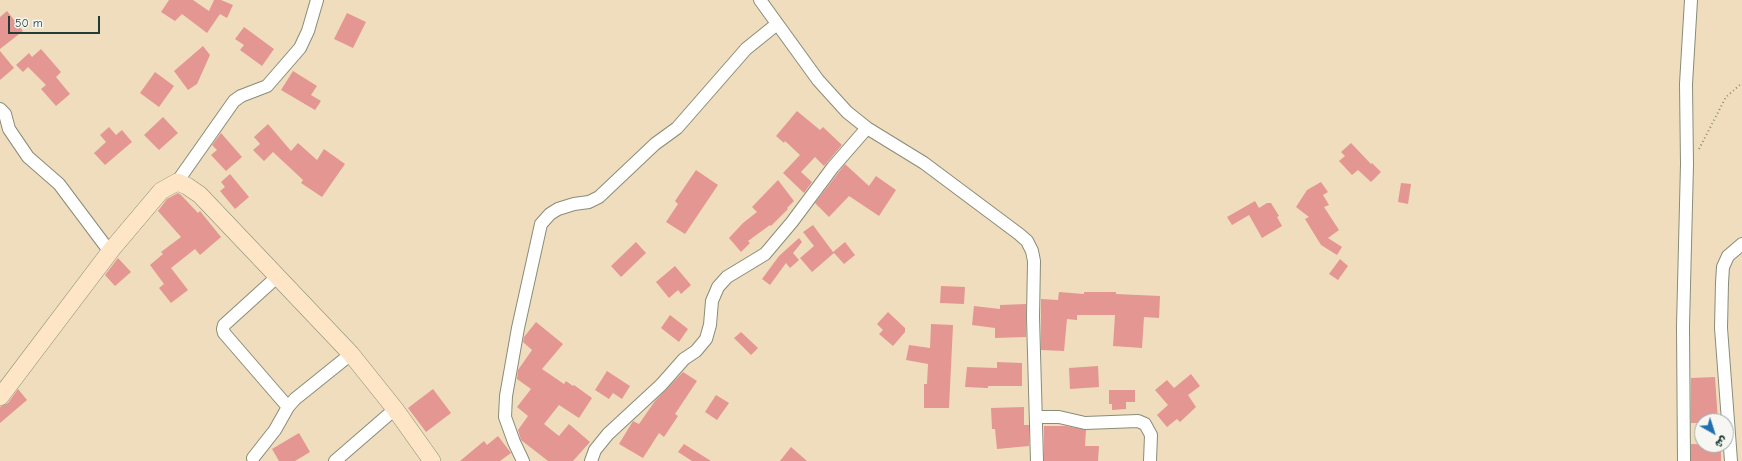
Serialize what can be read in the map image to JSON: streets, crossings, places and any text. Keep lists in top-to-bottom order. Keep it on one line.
{"scale_bar":"50 m","north":"bottom right"}
